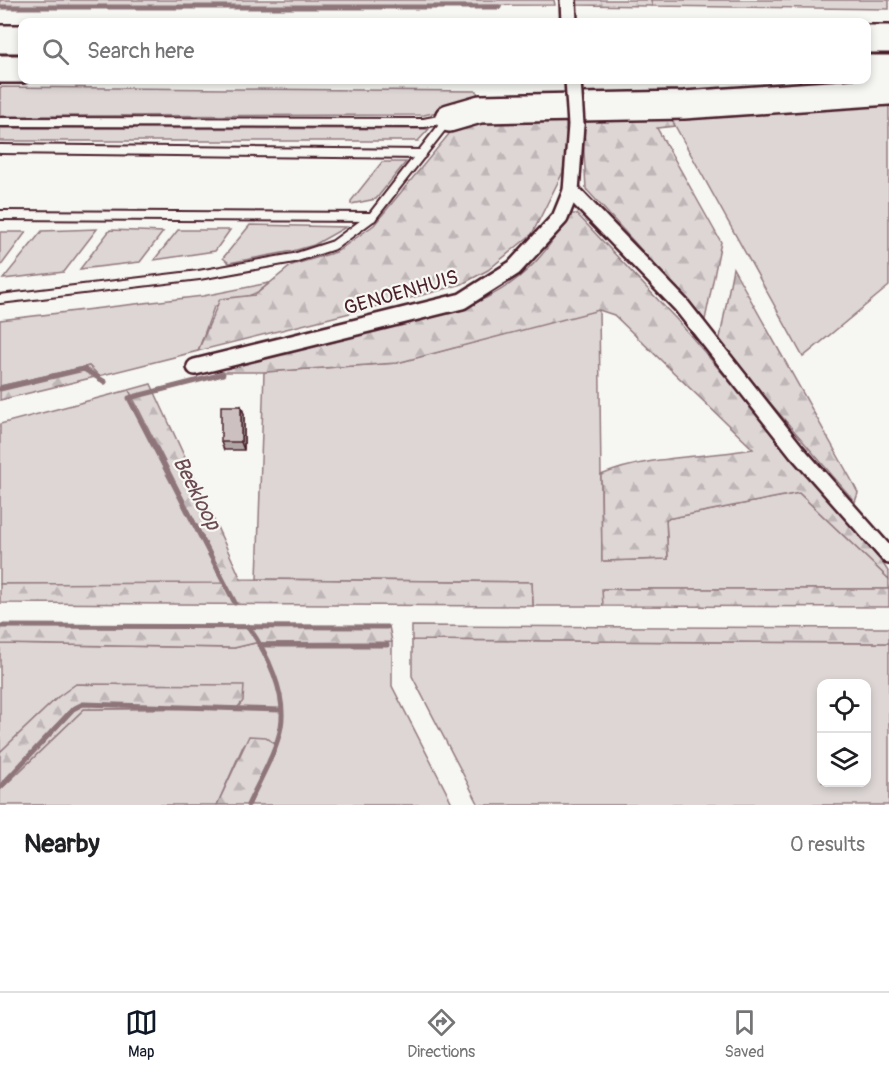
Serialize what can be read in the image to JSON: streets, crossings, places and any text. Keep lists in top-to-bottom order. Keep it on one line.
{"streets":{"street":["GENOENHUIS"]},"water":["Beekloop"],"page":{"search":"Search here","heading":["Nearby","0 results"],"nav":["Map","Directions","Saved"]}}
